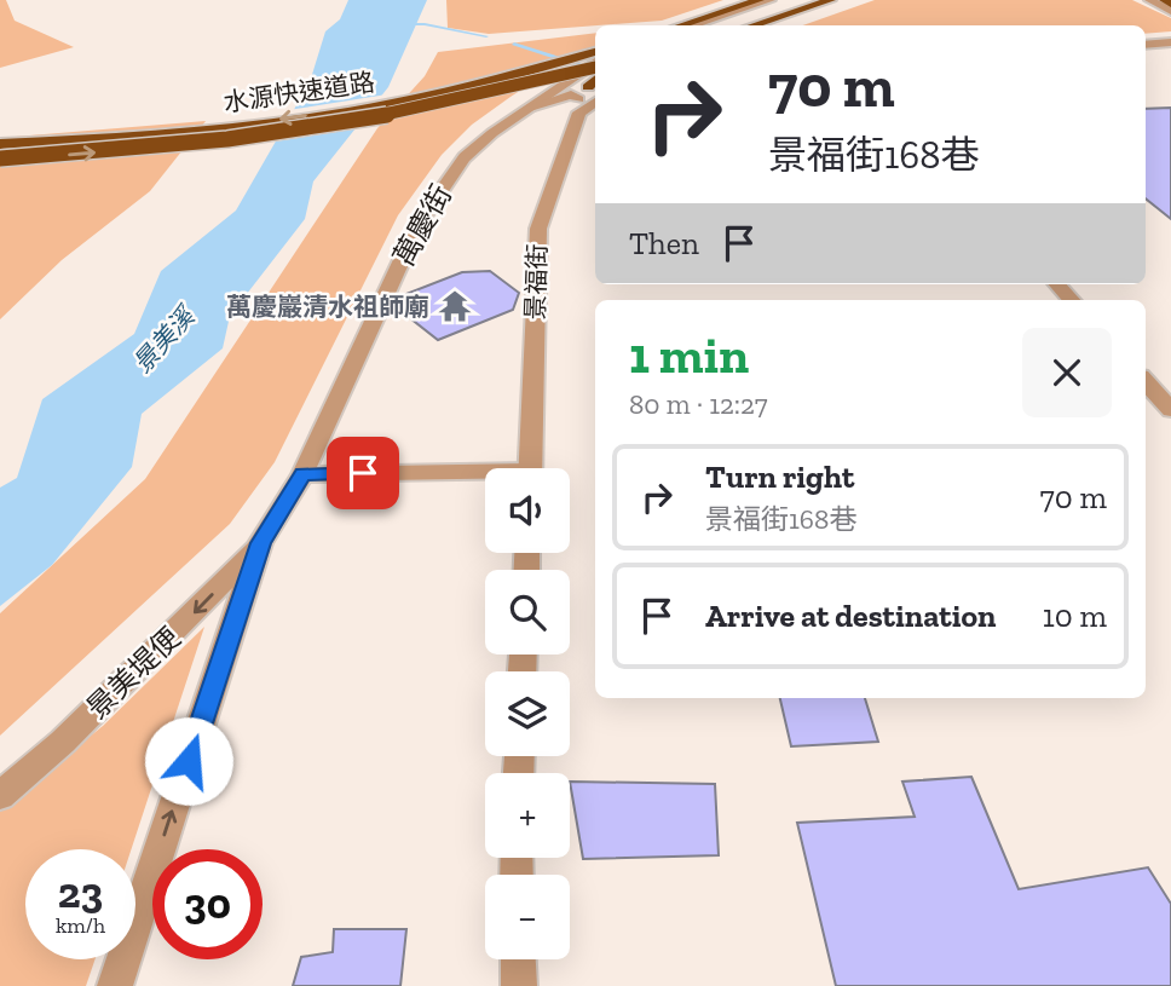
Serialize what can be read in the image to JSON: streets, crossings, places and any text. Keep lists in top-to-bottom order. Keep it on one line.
{"streets":{"highway":["水源快速道路"],"street":["萬慶街","景福街","景美堤便"]},"crossings":[["萬慶街","景美堤便"]],"one_way":["萬慶街","景美堤便"],"water":["景美溪"],"places":{"temple":["萬慶巖清水祖師廟"]},"page":{"turn":["70 m","景福街168巷"],"then":"Then","heading":["1 min","80 m · 12:27"],"list":[{"name":"Turn right","note":"景福街168巷","value":"70 m"},{"name":"Arrive at destination","value":"10 m"}],"map_buttons":["+","−"],"speed":"23 km/h","limit":"30"}}
